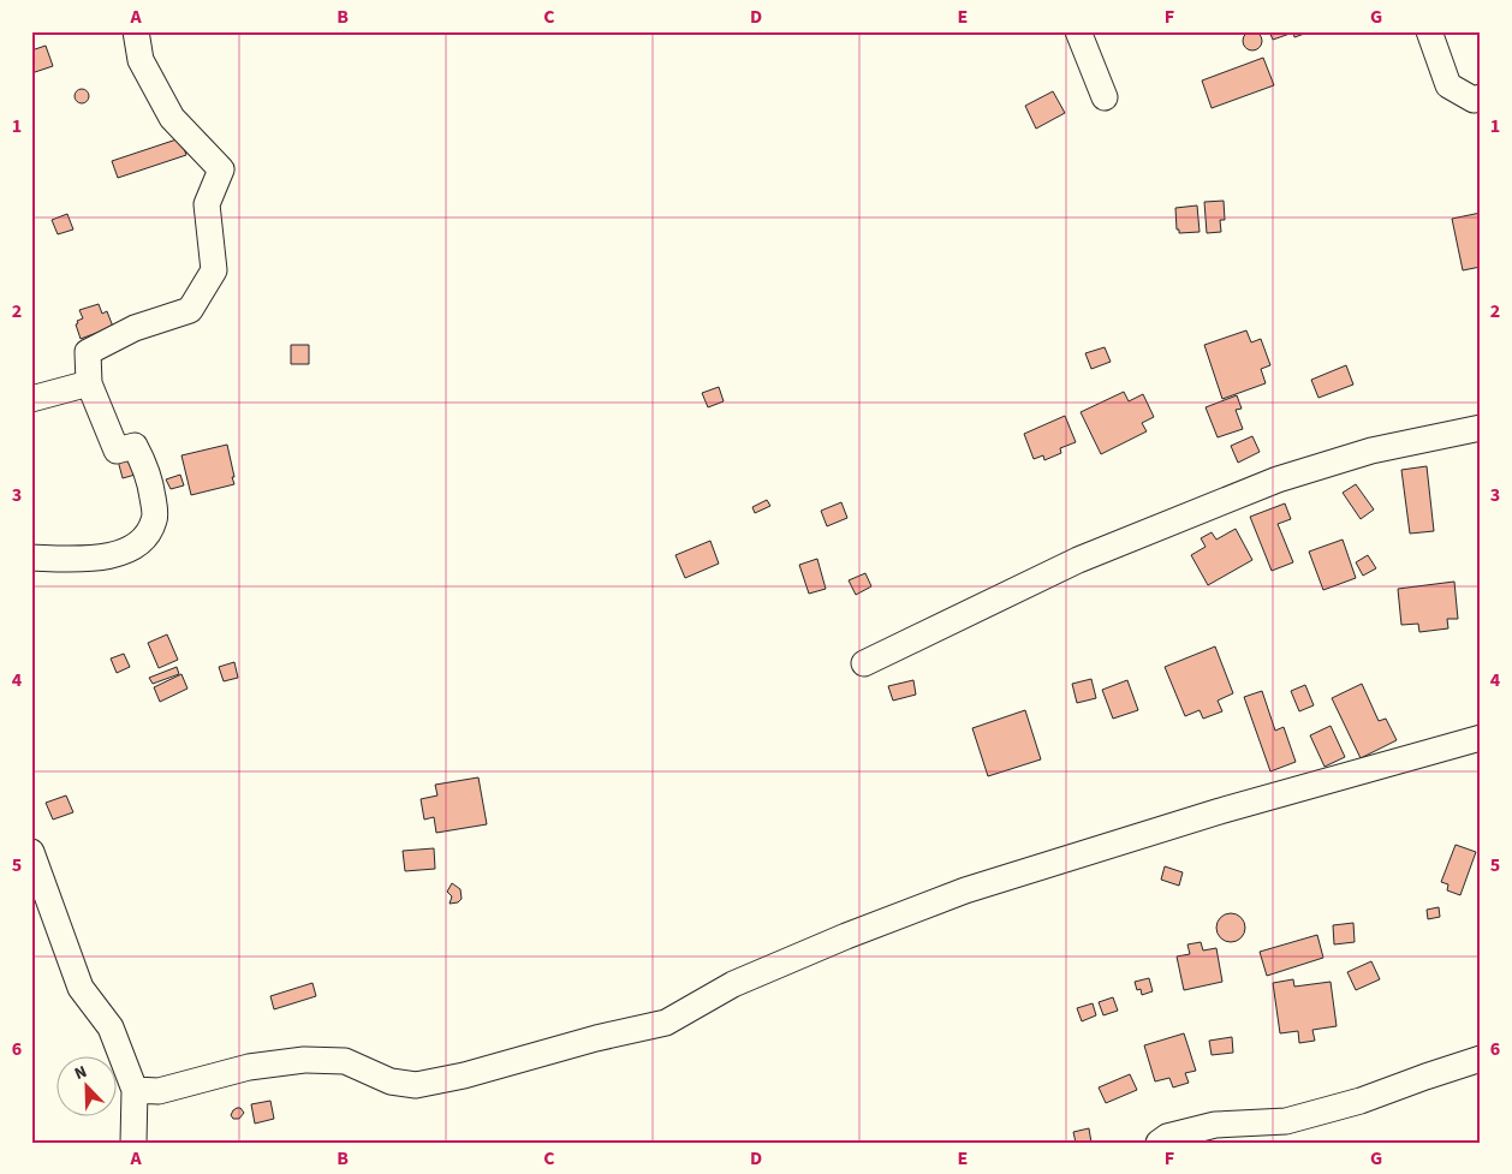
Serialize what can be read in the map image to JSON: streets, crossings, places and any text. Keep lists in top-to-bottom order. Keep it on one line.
{"north":"top left","grid":{"columns":["A","B","C","D","E","F","G"],"rows":["1","2","3","4","5","6"]}}
